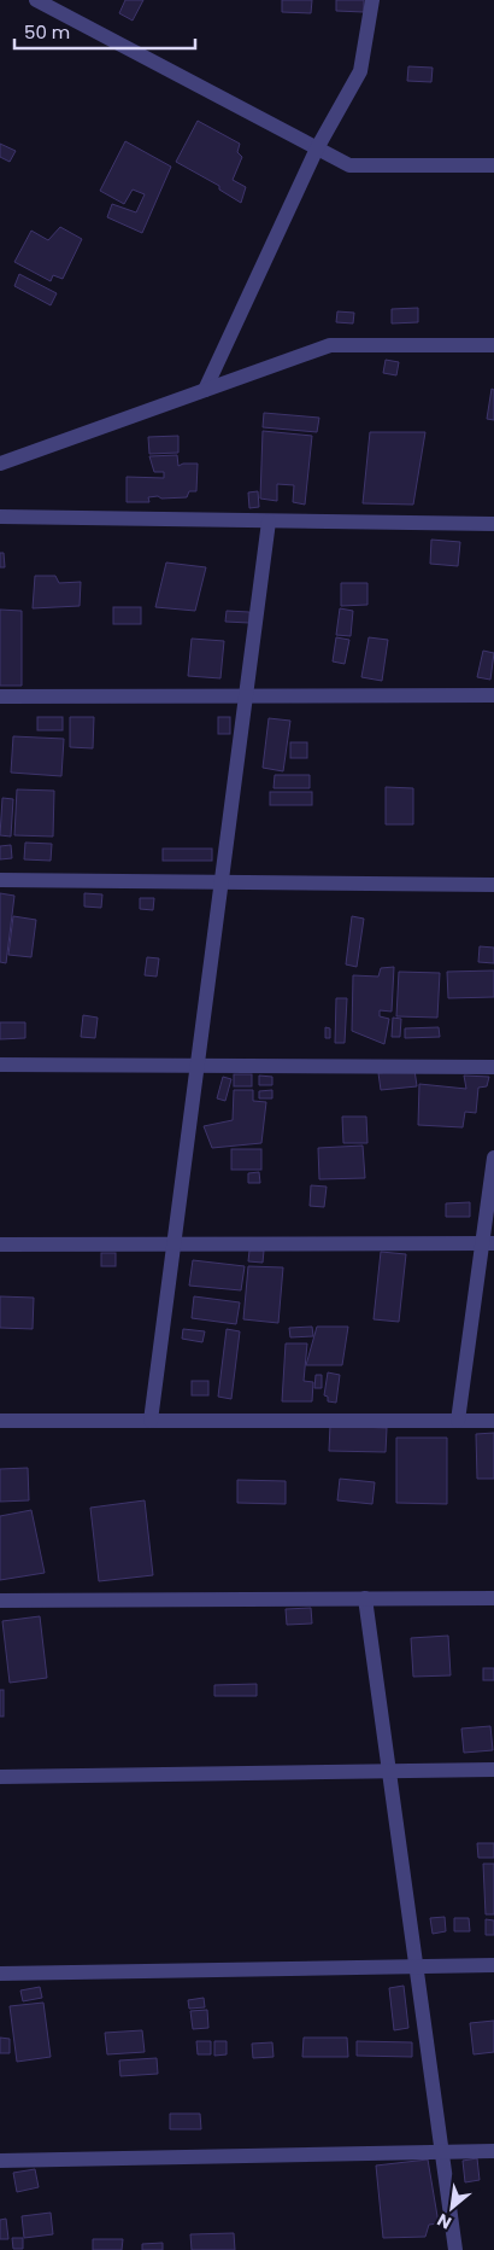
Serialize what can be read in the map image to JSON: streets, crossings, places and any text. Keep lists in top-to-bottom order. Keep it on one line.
{"scale_bar":"50 m","north":"bottom left"}
